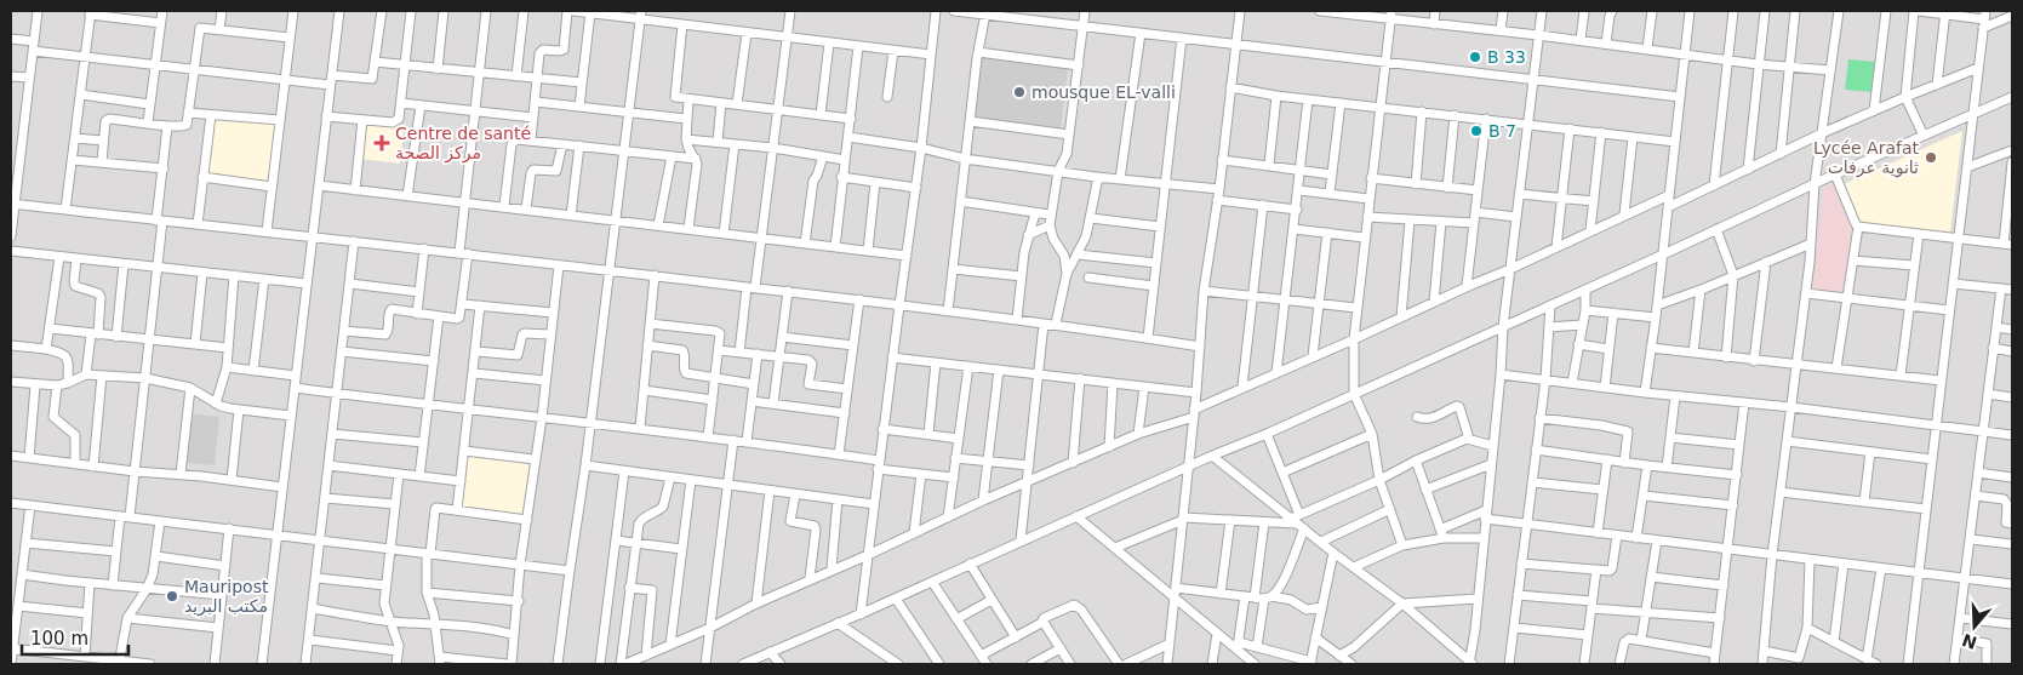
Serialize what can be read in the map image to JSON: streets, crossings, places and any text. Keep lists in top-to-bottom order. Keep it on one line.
{"places":{"other":["B 33","mousque EL-valli","B 7","Lycée Arafat ثانوية عرفات","Mauripost مكتب البريد"],"health":["Centre de santé مركز الصحة"]},"scale_bar":"100 m","north":"bottom"}
